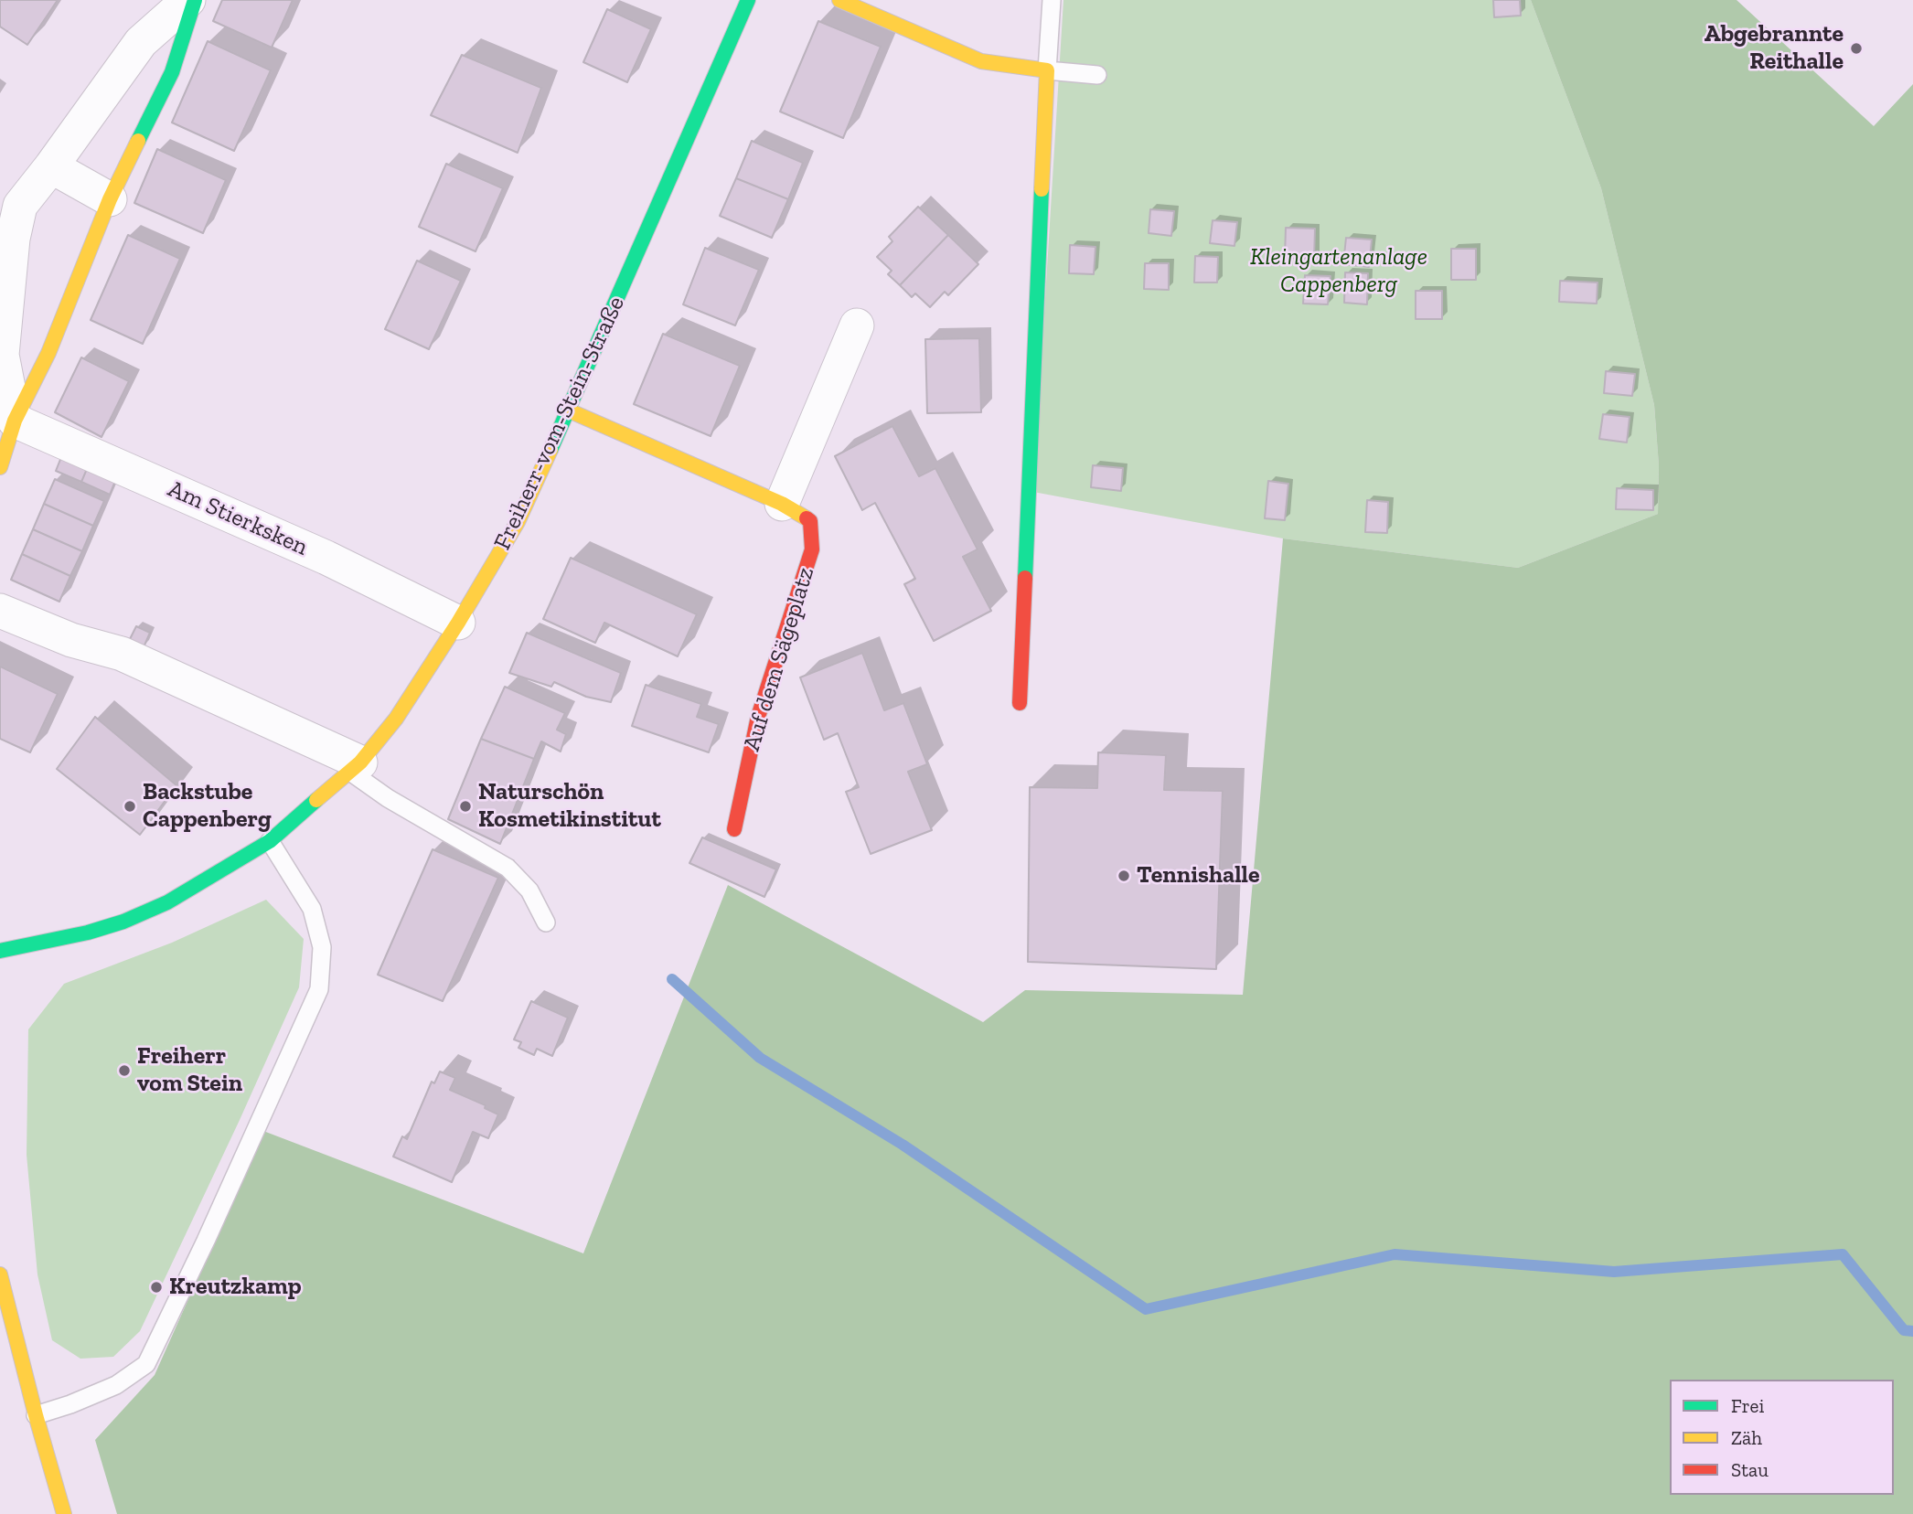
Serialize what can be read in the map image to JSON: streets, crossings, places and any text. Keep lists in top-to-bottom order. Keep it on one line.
{"streets":{"street":["Freiherr-vom-Stein-Straße","Am Stierksken","Auf dem Sägeplatz"]},"crossings":[["Freiherr-vom-Stein-Straße","Am Stierksken"],["Freiherr-vom-Stein-Straße","Auf dem Sägeplatz"]],"parks":["Kleingartenanlage Cappenberg"],"places":["Abgebrannte Reithalle","Backstube Cappenberg","Naturschön Kosmetikinstitut","Tennishalle","Freiherr vom Stein","Kreutzkamp"],"legend":["Frei","Zäh","Stau"]}
